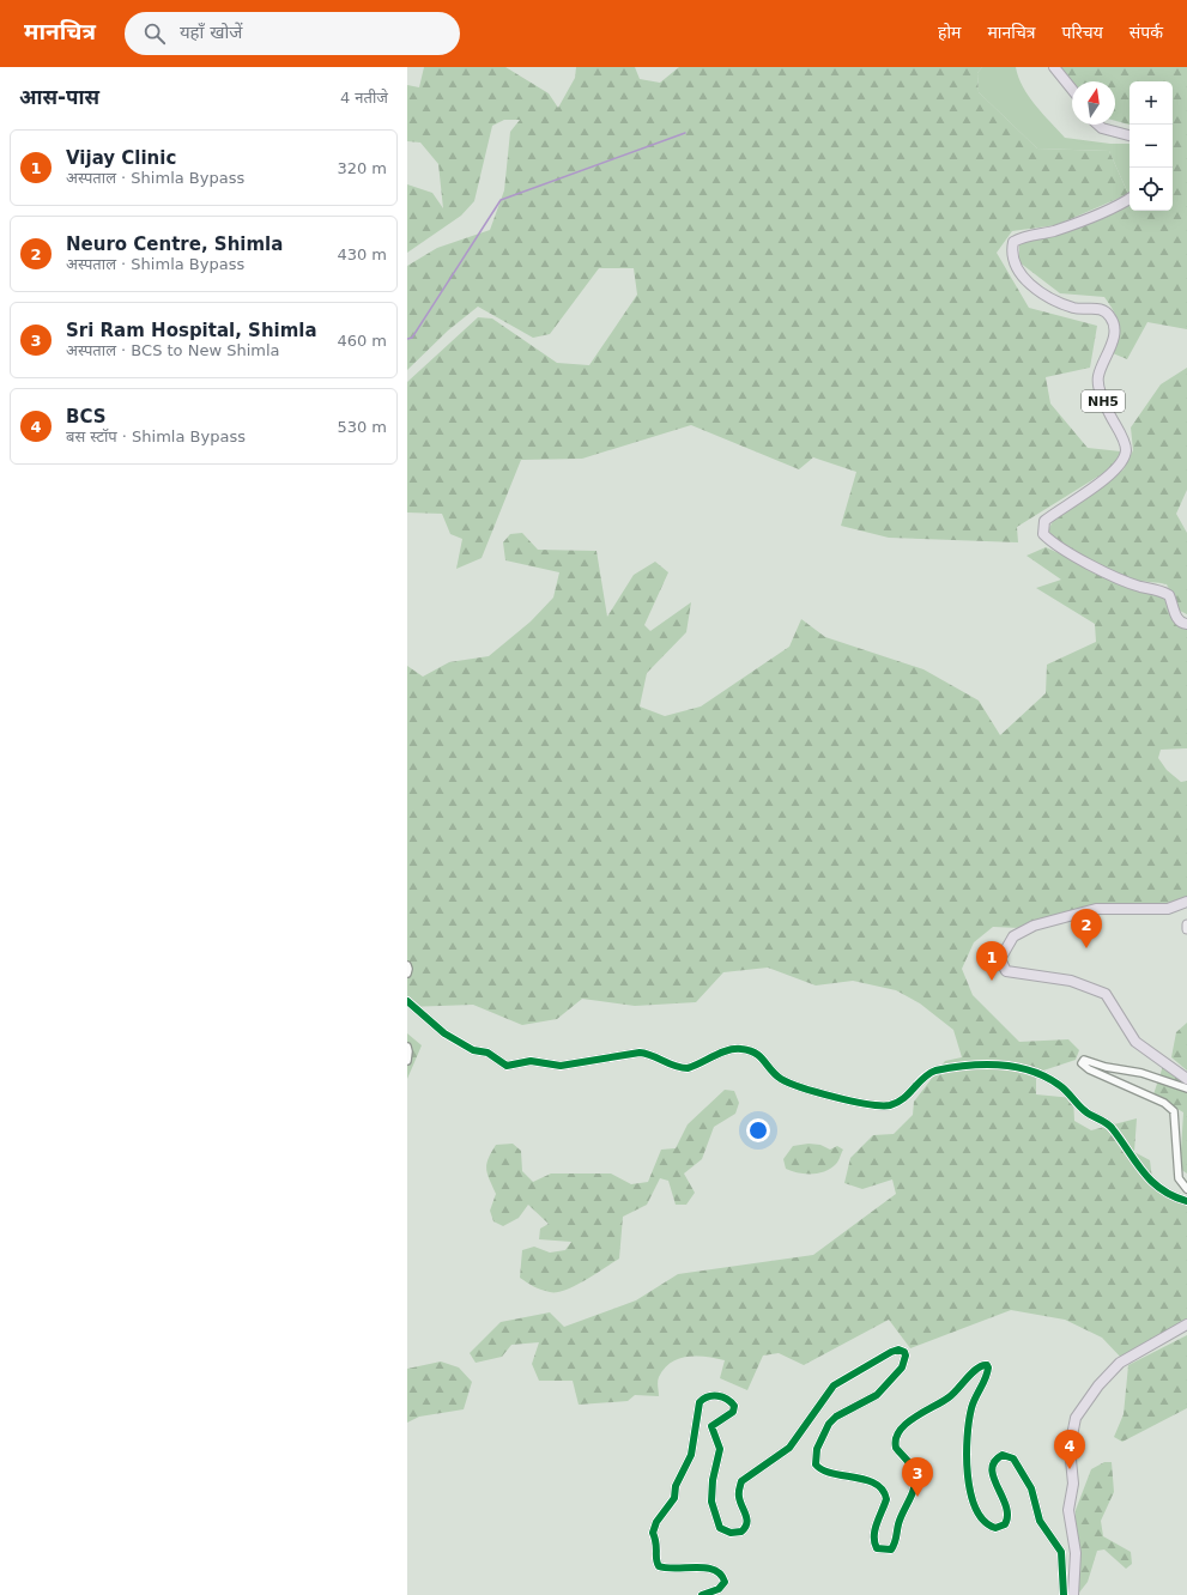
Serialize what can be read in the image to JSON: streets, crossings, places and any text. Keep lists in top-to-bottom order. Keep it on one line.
{"streets":{"highway":["NH5"]},"north":"top","page":{"header":"मानचित्र","search":"यहाँ खोजें","nav":["होम","मानचित्र","परिचय","संपर्क"],"heading":["आस-पास","4 नतीजे"],"map_buttons":["+","−"],"list":[{"mark":"1","name":"Vijay Clinic","note":"अस्पताल · Shimla Bypass","value":"320 m"},{"mark":"2","name":"Neuro Centre, Shimla","note":"अस्पताल · Shimla Bypass","value":"430 m"},{"mark":"3","name":"Sri Ram Hospital, Shimla","note":"अस्पताल · BCS to New Shimla","value":"460 m"},{"mark":"4","name":"BCS","note":"बस स्टॉप · Shimla Bypass","value":"530 m"}],"pins":["2","1","4","3"]}}
